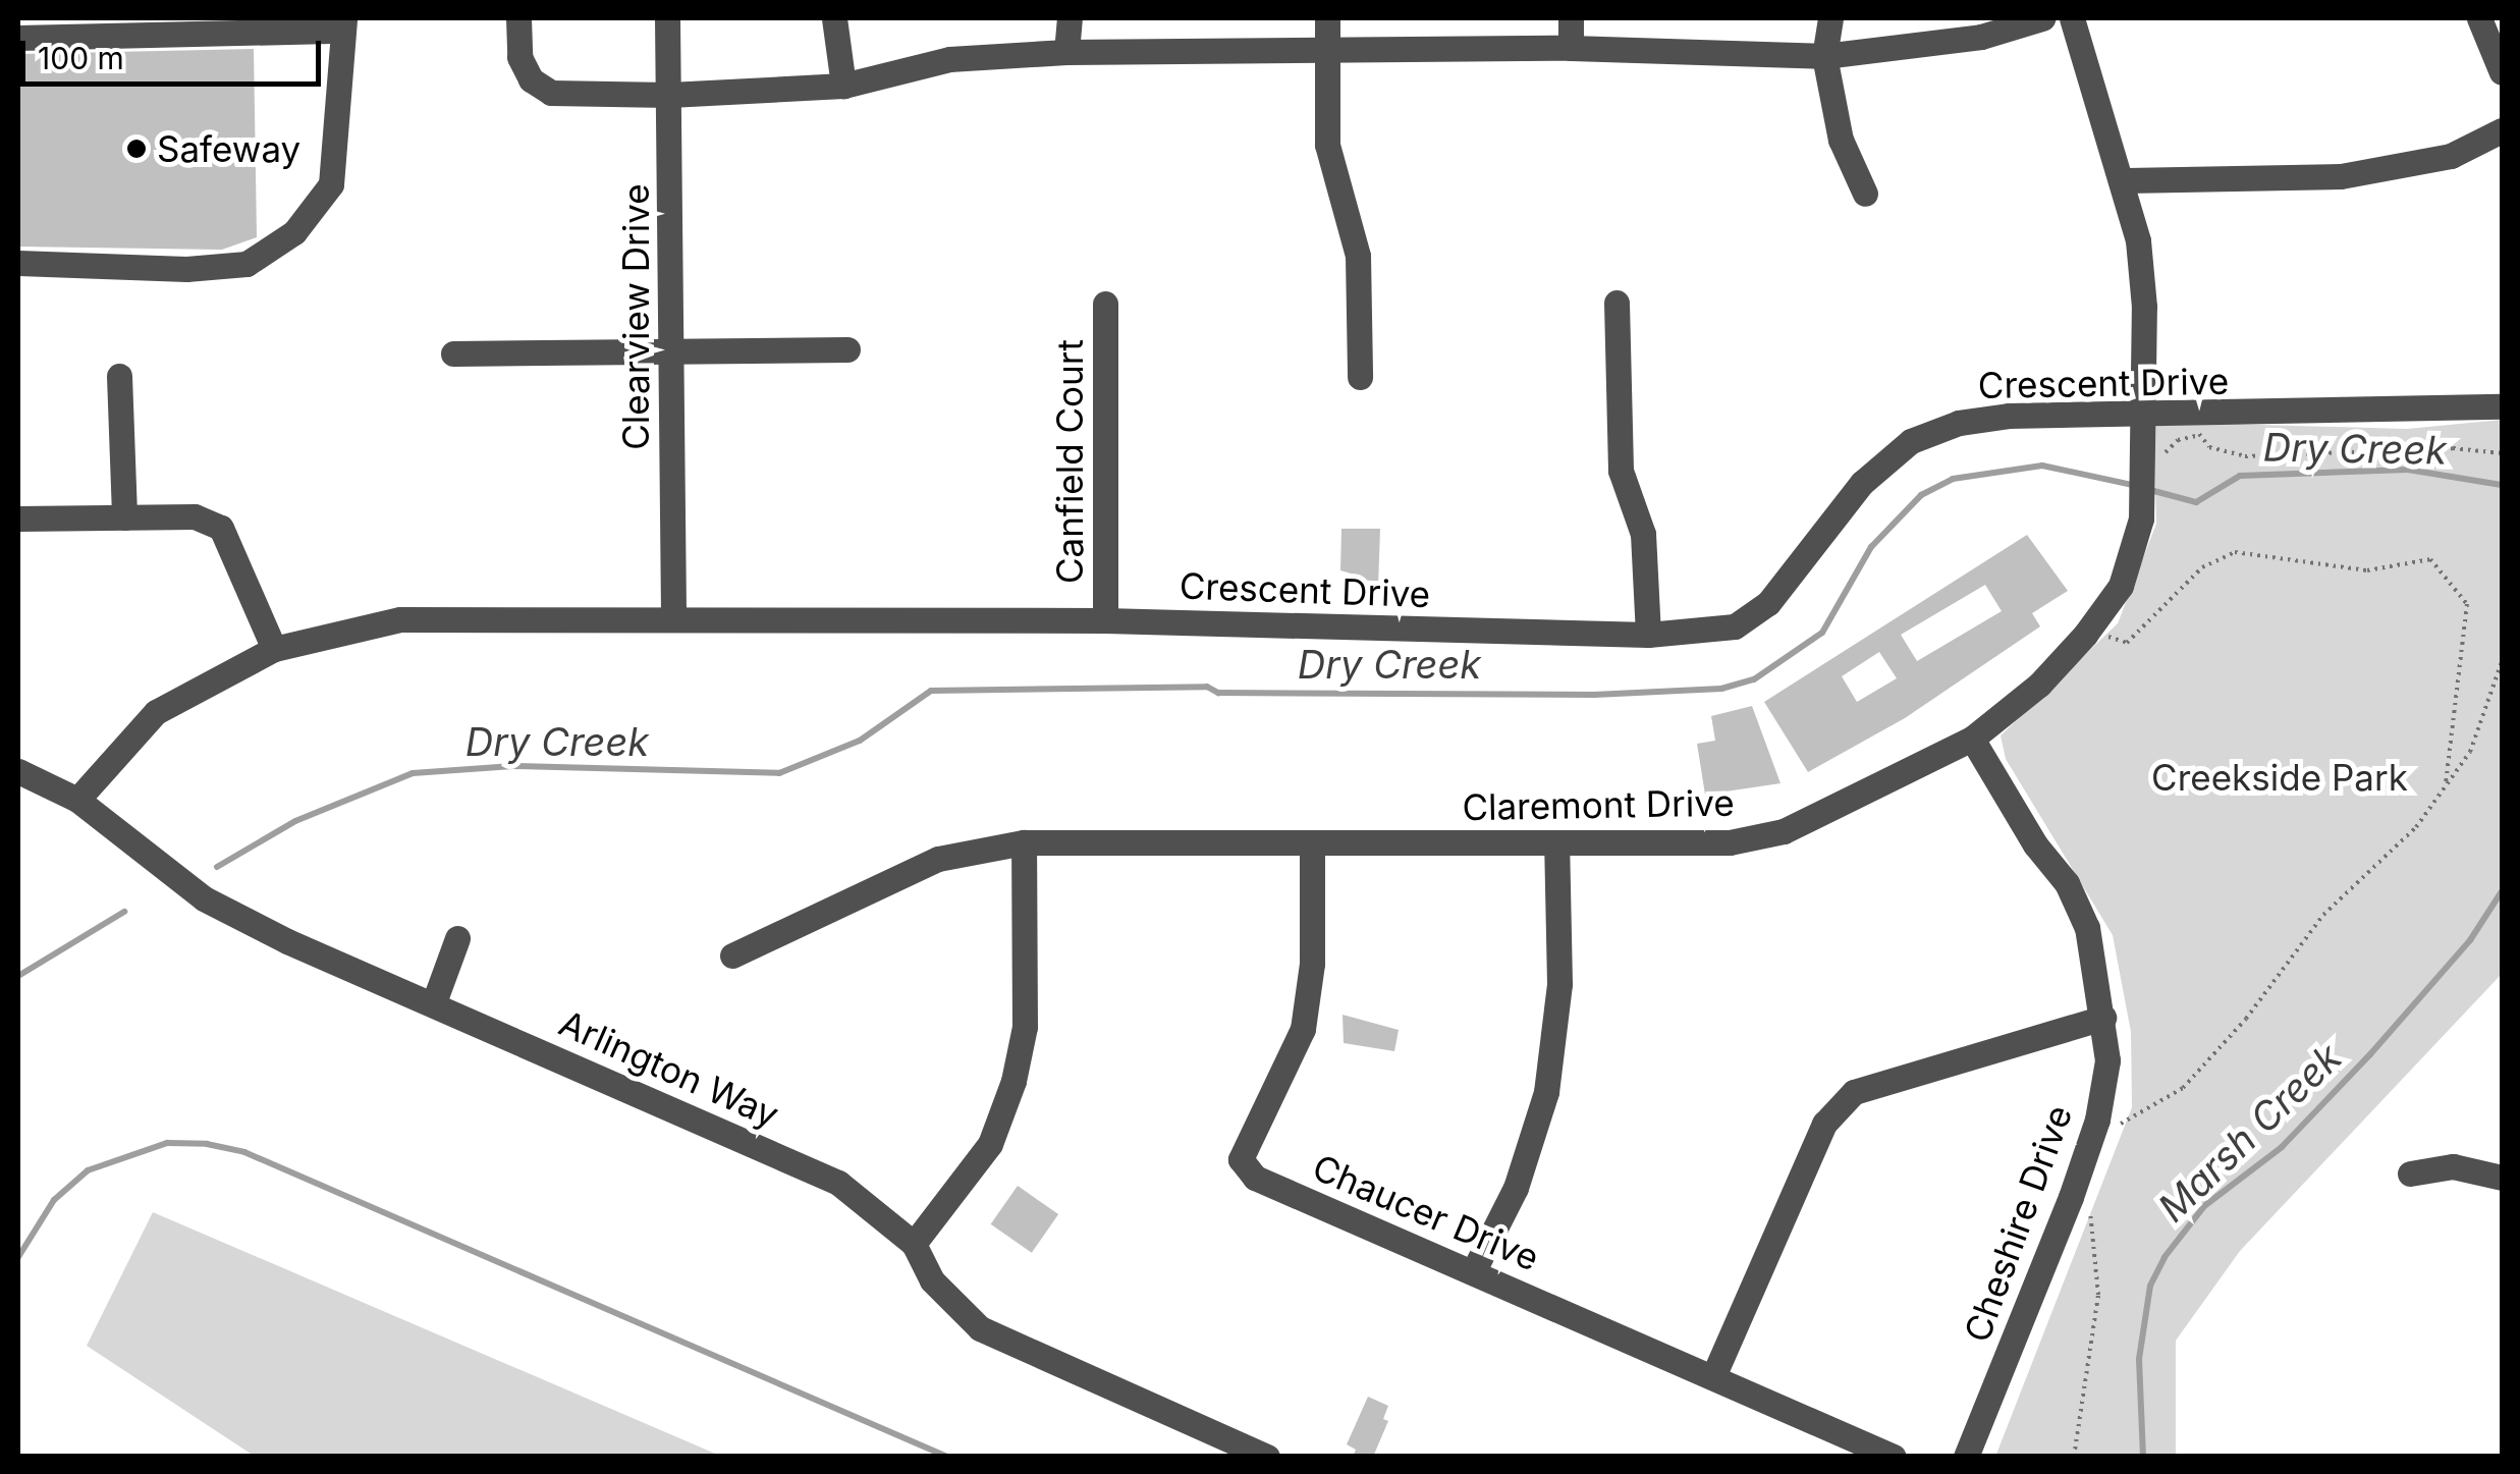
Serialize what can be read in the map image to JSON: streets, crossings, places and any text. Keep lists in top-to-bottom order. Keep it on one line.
{"streets":{"street":["Clearview Drive","Crescent Drive","Canfield Court","Claremont Drive","Arlington Way","Chaucer Drive","Cheshire Drive"]},"crossings":[["Clearview Drive","Crescent Drive"],["Crescent Drive","Canfield Court"],["Crescent Drive","Claremont Drive"],["Crescent Drive","Arlington Way"],["Claremont Drive","Chaucer Drive"],["Claremont Drive","Cheshire Drive"]],"water":["Dry Creek","Marsh Creek"],"parks":["Creekside Park"],"places":["Safeway"],"scale_bar":"100 m"}
